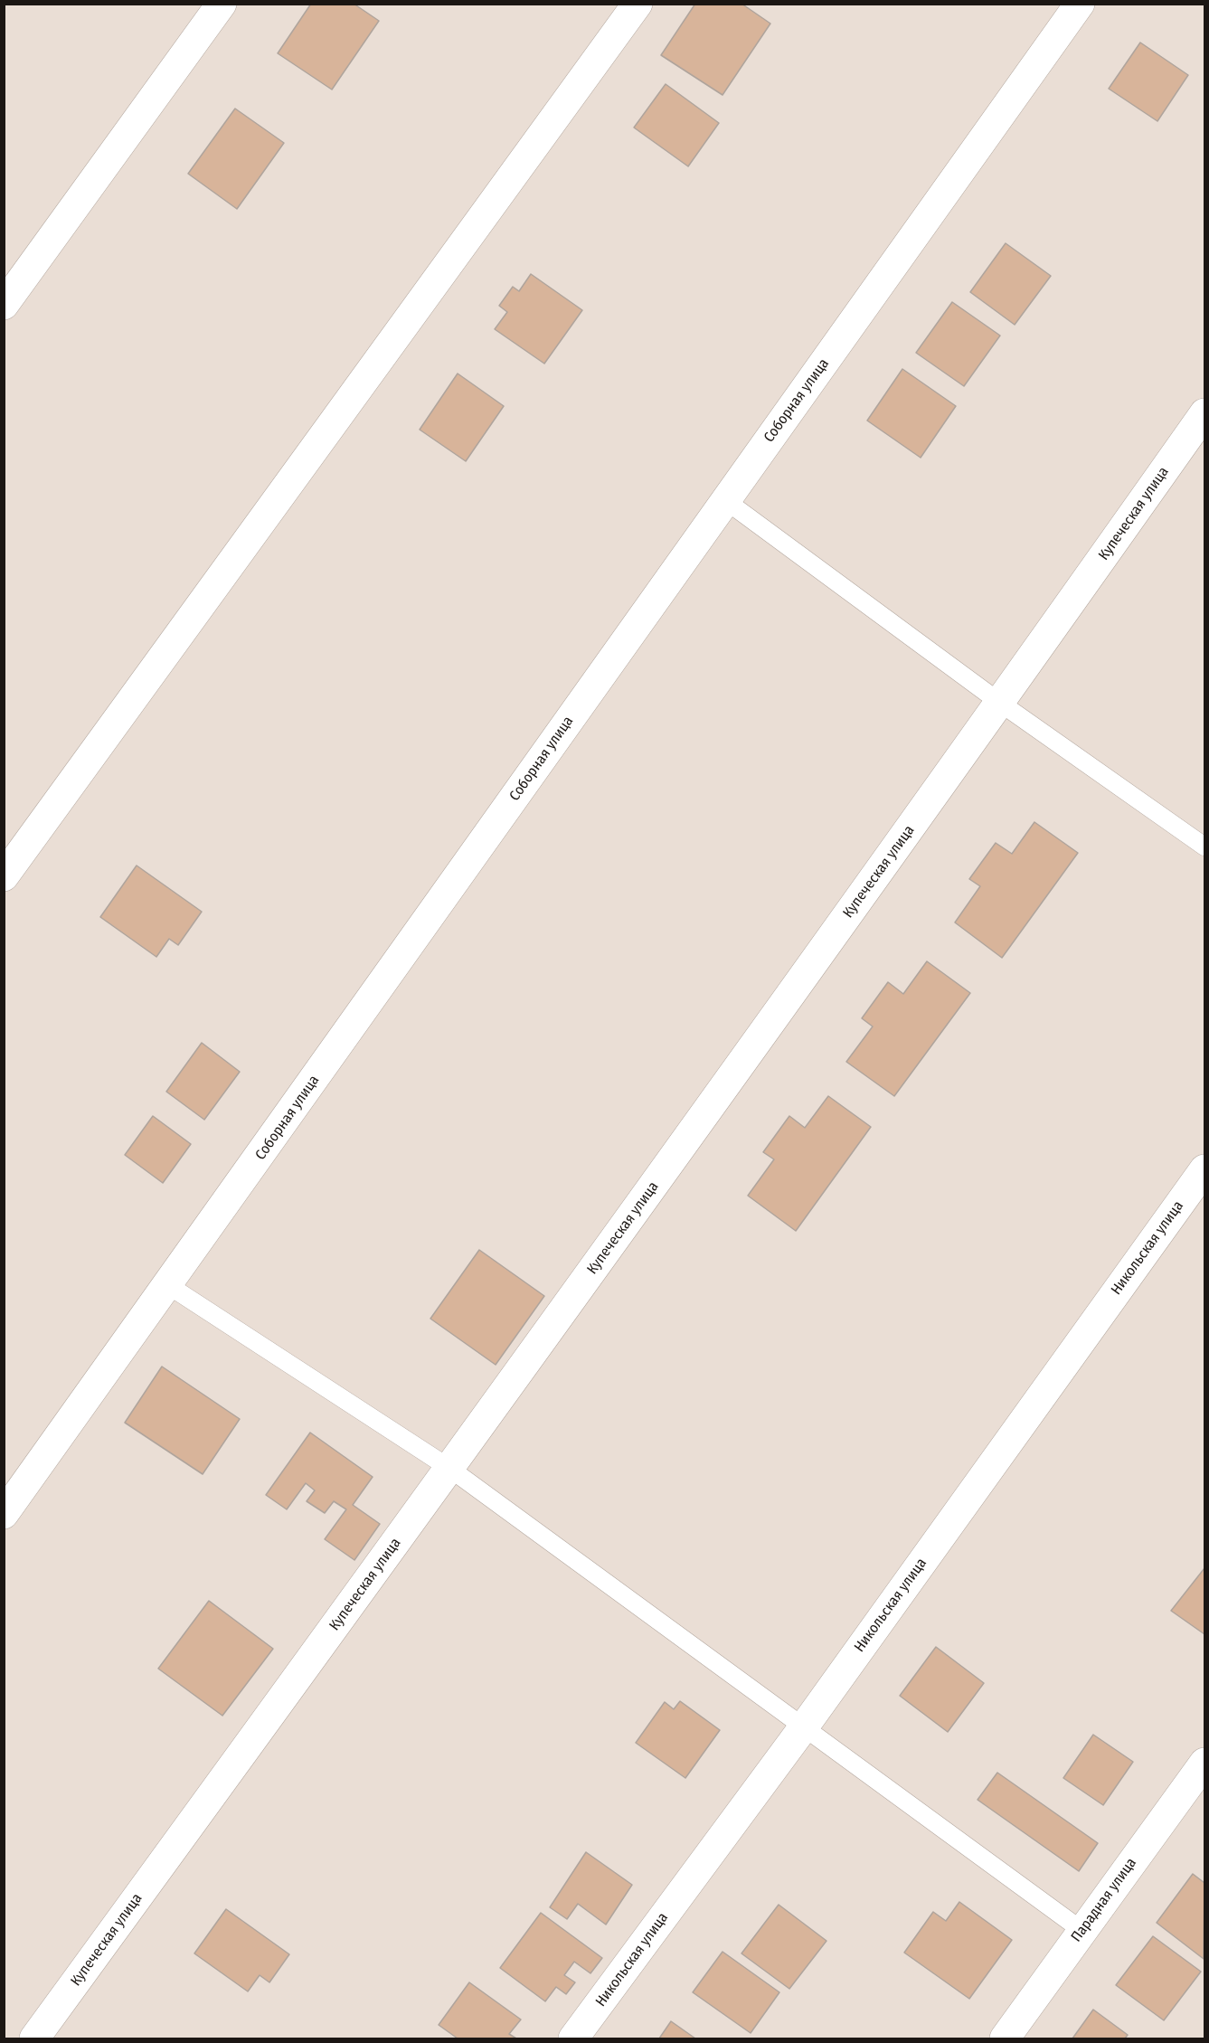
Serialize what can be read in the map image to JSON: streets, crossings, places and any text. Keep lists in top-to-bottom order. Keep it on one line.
{"streets":{"street":["Соборная улица","Купеческая улица","Никольская улица","Парадная улица"]}}
